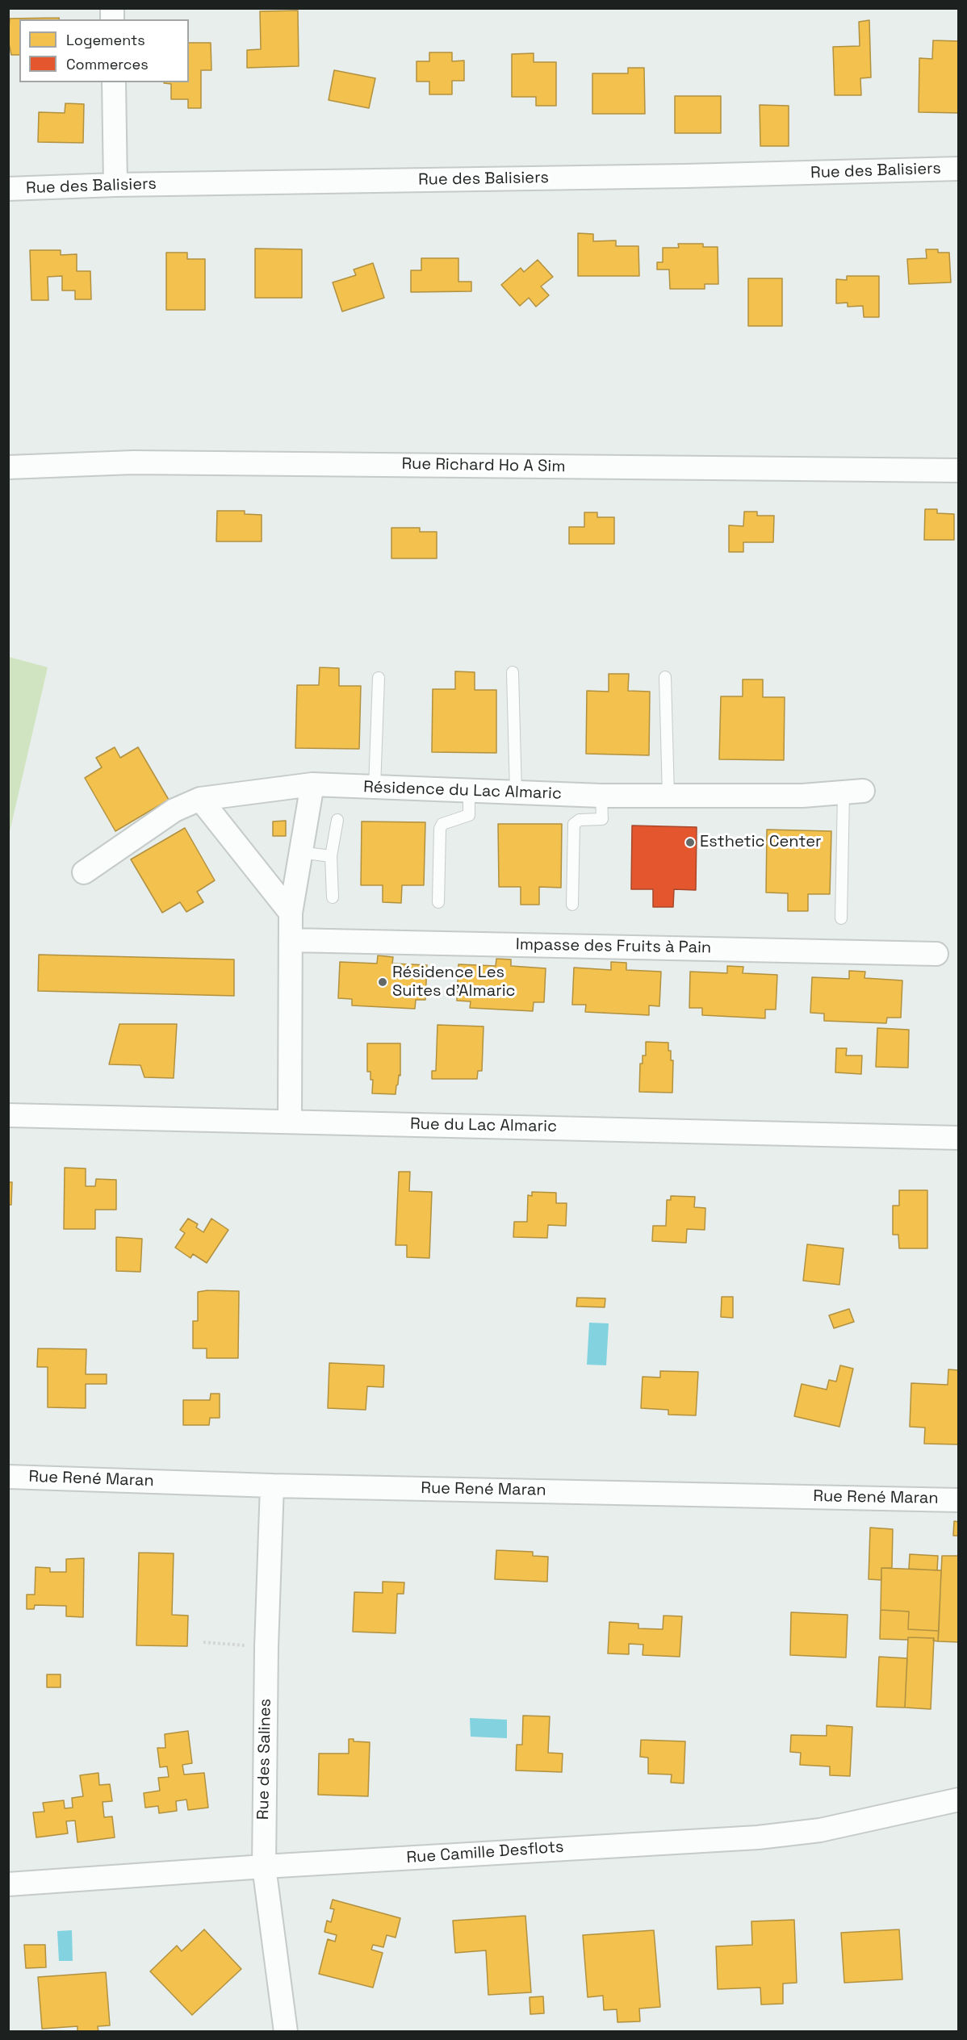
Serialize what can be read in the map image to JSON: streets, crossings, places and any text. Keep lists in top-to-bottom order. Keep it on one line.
{"streets":{"street":["Rue des Balisiers","Rue Richard Ho A Sim","Résidence du Lac Almaric","Impasse des Fruits à Pain","Rue du Lac Almaric","Rue René Maran","Rue des Salines","Rue Camille Desflots"]},"crossings":[["Rue René Maran","Rue des Salines"],["Rue des Salines","Rue Camille Desflots"]],"places":["Esthetic Center","Résidence Les Suites d'Almaric"],"legend":["Logements","Commerces"]}
